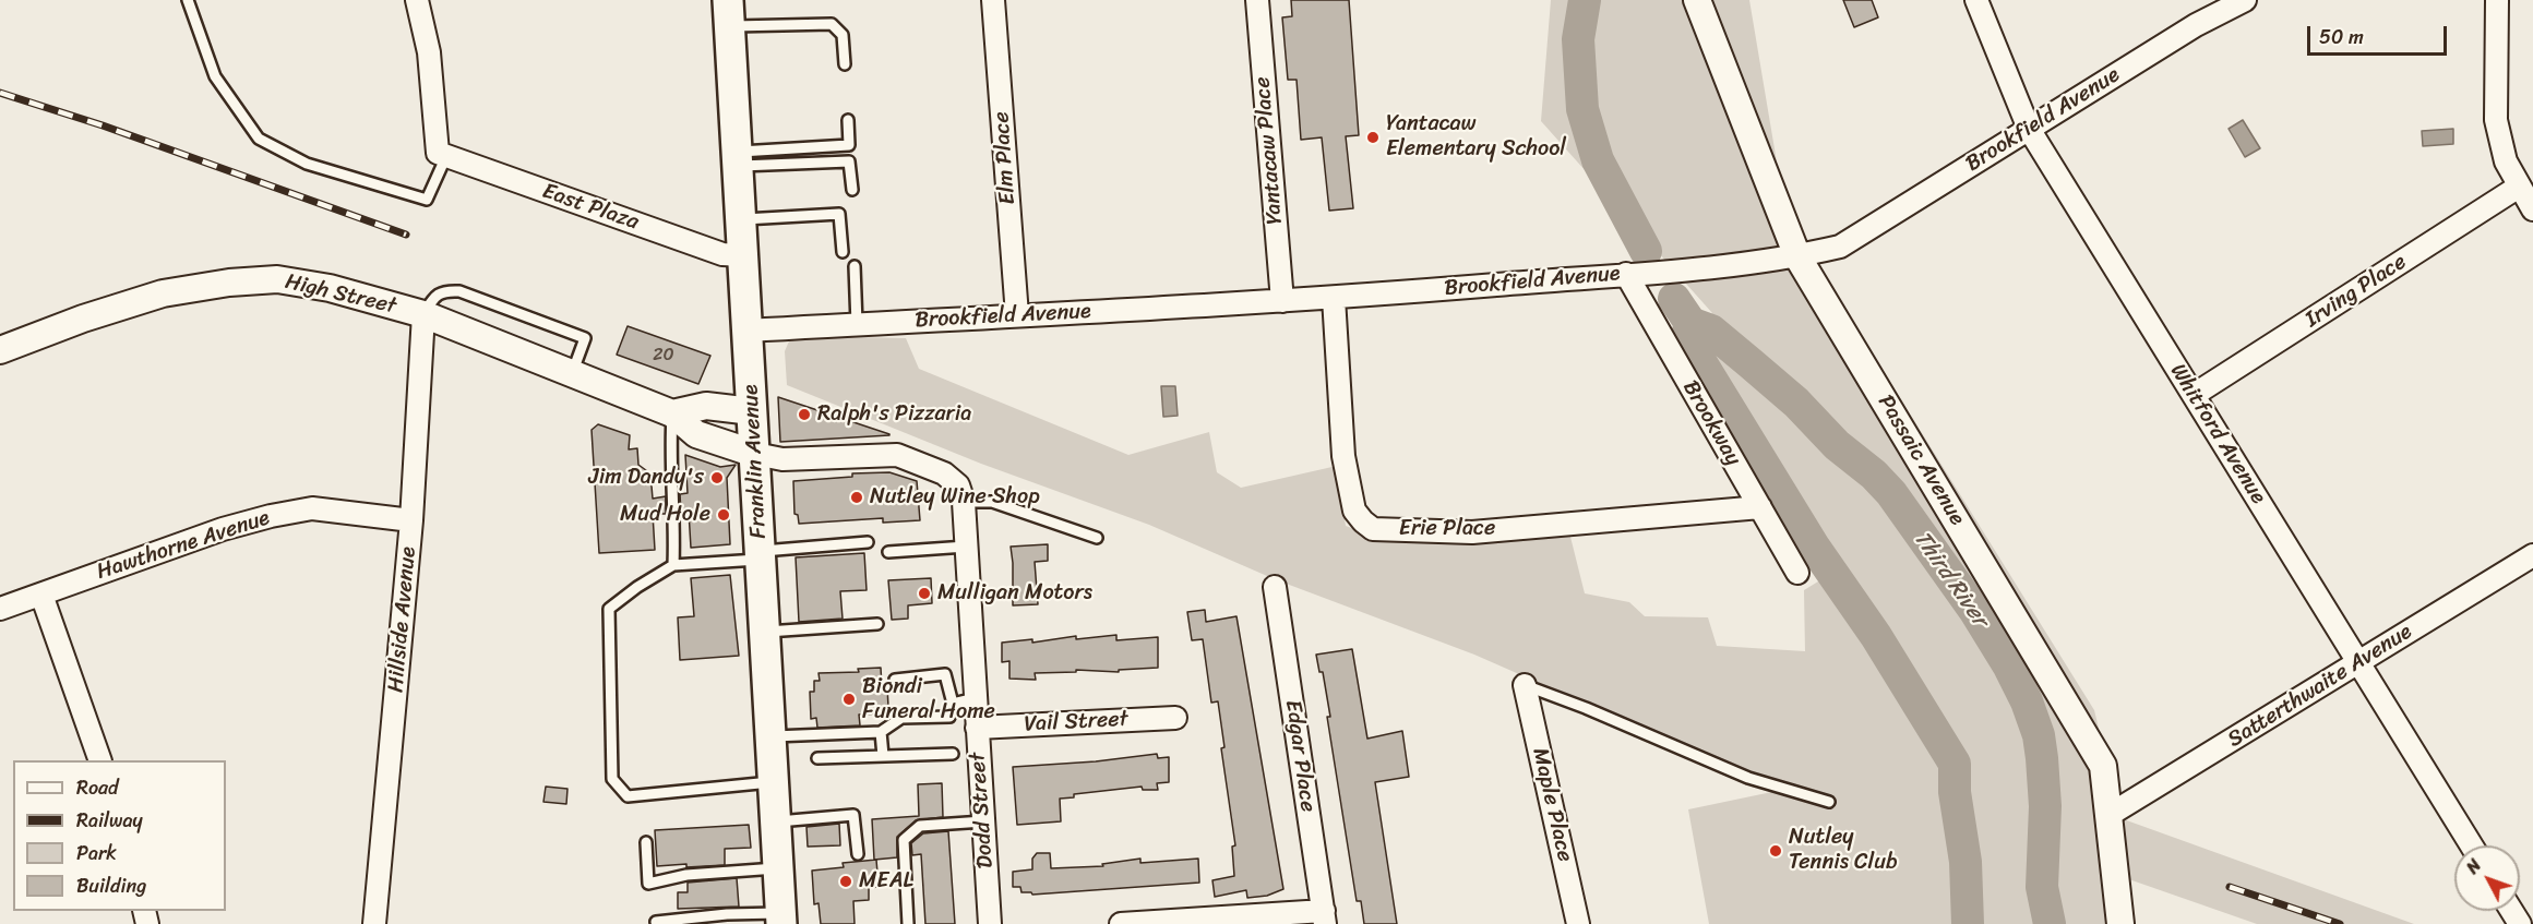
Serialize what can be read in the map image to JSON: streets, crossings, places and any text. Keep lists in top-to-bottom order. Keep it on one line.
{"streets":{"main road":["Franklin Avenue"],"street":["Brookfield Avenue","Yantacaw Place","Elm Place","East Plaza","Irving Place","High Street","Brookway","Whitford Avenue","Passaic Avenue","Erie Place","Hawthorne Avenue","Hillside Avenue","Satterthwaite Avenue","Vail Street","Edgar Place","Maple Place","Dodd Street"]},"crossings":[["Brookfield Avenue","Yantacaw Place"],["Brookfield Avenue","Elm Place"],["Brookfield Avenue","Brookway"],["Brookfield Avenue","Whitford Avenue"],["Brookfield Avenue","Passaic Avenue"],["Brookfield Avenue","Franklin Avenue"],["Brookfield Avenue","Erie Place"],["East Plaza","Franklin Avenue"],["Irving Place","Whitford Avenue"],["High Street","Franklin Avenue"],["High Street","Hillside Avenue"],["Brookway","Erie Place"],["Whitford Avenue","Satterthwaite Avenue"],["Passaic Avenue","Satterthwaite Avenue"],["Hawthorne Avenue","Hillside Avenue"],["Vail Street","Dodd Street"]],"water":["Third River"],"places":["Yantacaw Elementary School","Ralph's Pizzaria","Jim Dandy's","Nutley Wine Shop","Mud Hole","Mulligan Motors","Biondi Funeral Home","Nutley Tennis Club","MEAL"],"house_numbers":["20"],"legend":["Road","Railway","Park","Building"],"scale_bar":"50 m","north":"top left"}
